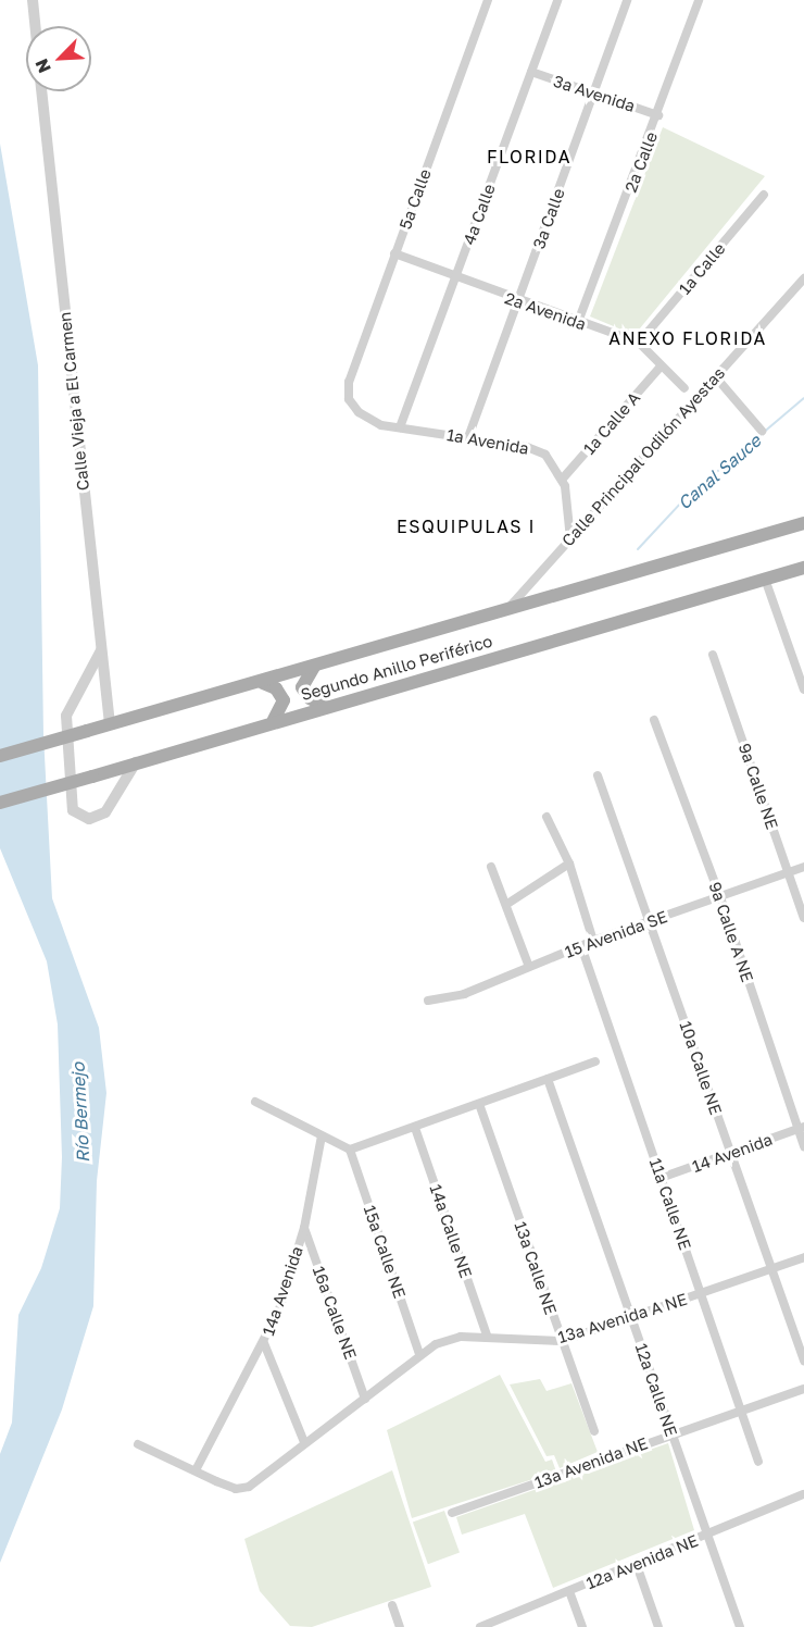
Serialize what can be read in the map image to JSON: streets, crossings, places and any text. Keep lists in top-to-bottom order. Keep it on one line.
{"streets":{"main road":["Segundo Anillo Periférico"],"street":["3a Avenida","2a Calle","5a Calle","4a Calle","3a Calle","1a Calle","2a Avenida","Calle Vieja a El Carmen","1a Calle A","1a Avenida","Calle Principal Odilón Ayestas","9a Calle NE","9a Calle A NE","15 Avenida SE","10a Calle NE","14 Avenida","11a Calle NE","14a Calle NE","15a Calle NE","13a Calle NE","14a Avenida","16a Calle NE","13a Avenida A NE","12a Calle NE","13a Avenida NE","12a Avenida NE"]},"crossings":[["3a Avenida","2a Calle"],["3a Avenida","4a Calle"],["3a Avenida","3a Calle"],["2a Calle","2a Avenida"],["5a Calle","2a Avenida"],["5a Calle","1a Avenida"],["4a Calle","2a Avenida"],["4a Calle","1a Avenida"],["3a Calle","2a Avenida"],["3a Calle","1a Avenida"],["1a Calle","2a Avenida"],["2a Avenida","1a Calle A"],["Calle Vieja a El Carmen","Segundo Anillo Periférico"],["1a Calle A","1a Avenida"],["1a Avenida","Calle Principal Odilón Ayestas"],["Calle Principal Odilón Ayestas","Segundo Anillo Periférico"],["9a Calle NE","15 Avenida SE"],["9a Calle A NE","15 Avenida SE"],["9a Calle A NE","14 Avenida"],["15 Avenida SE","10a Calle NE"],["15 Avenida SE","11a Calle NE"],["10a Calle NE","14 Avenida"],["10a Calle NE","13a Avenida A NE"],["14 Avenida","11a Calle NE"],["11a Calle NE","13a Avenida A NE"],["11a Calle NE","13a Avenida NE"],["14a Calle NE","13a Avenida A NE"],["15a Calle NE","13a Avenida A NE"],["13a Calle NE","13a Avenida A NE"],["14a Avenida","16a Calle NE"],["14a Avenida","13a Avenida A NE"],["16a Calle NE","13a Avenida A NE"],["13a Avenida A NE","12a Calle NE"],["12a Calle NE","13a Avenida NE"],["12a Calle NE","12a Avenida NE"]],"districts":["FLORIDA","ANEXO FLORIDA","ESQUIPULAS I"],"water":["Canal Sauce","Río Bermejo"],"north":"bottom left"}
